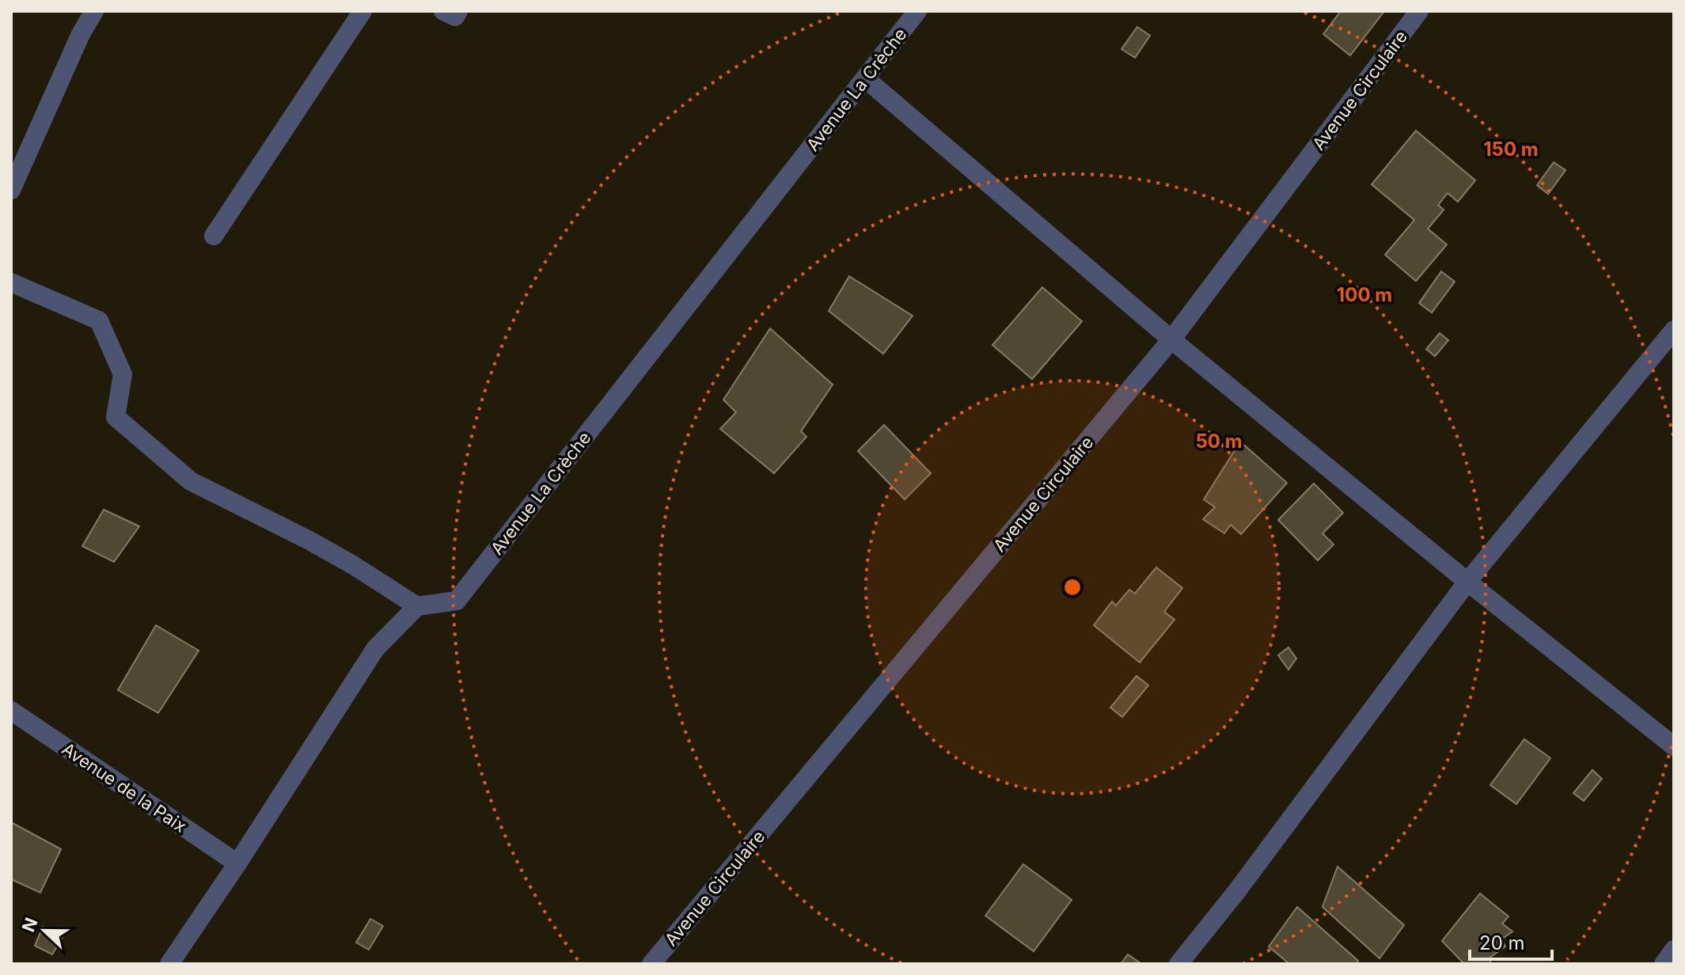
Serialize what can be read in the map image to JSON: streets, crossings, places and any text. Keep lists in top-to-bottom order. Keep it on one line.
{"streets":{"street":["Avenue La Crèche","Avenue Circulaire","Avenue de la Paix"]},"scale_bar":"20 m","north":"left","rings":["150 m","100 m","50 m"]}
